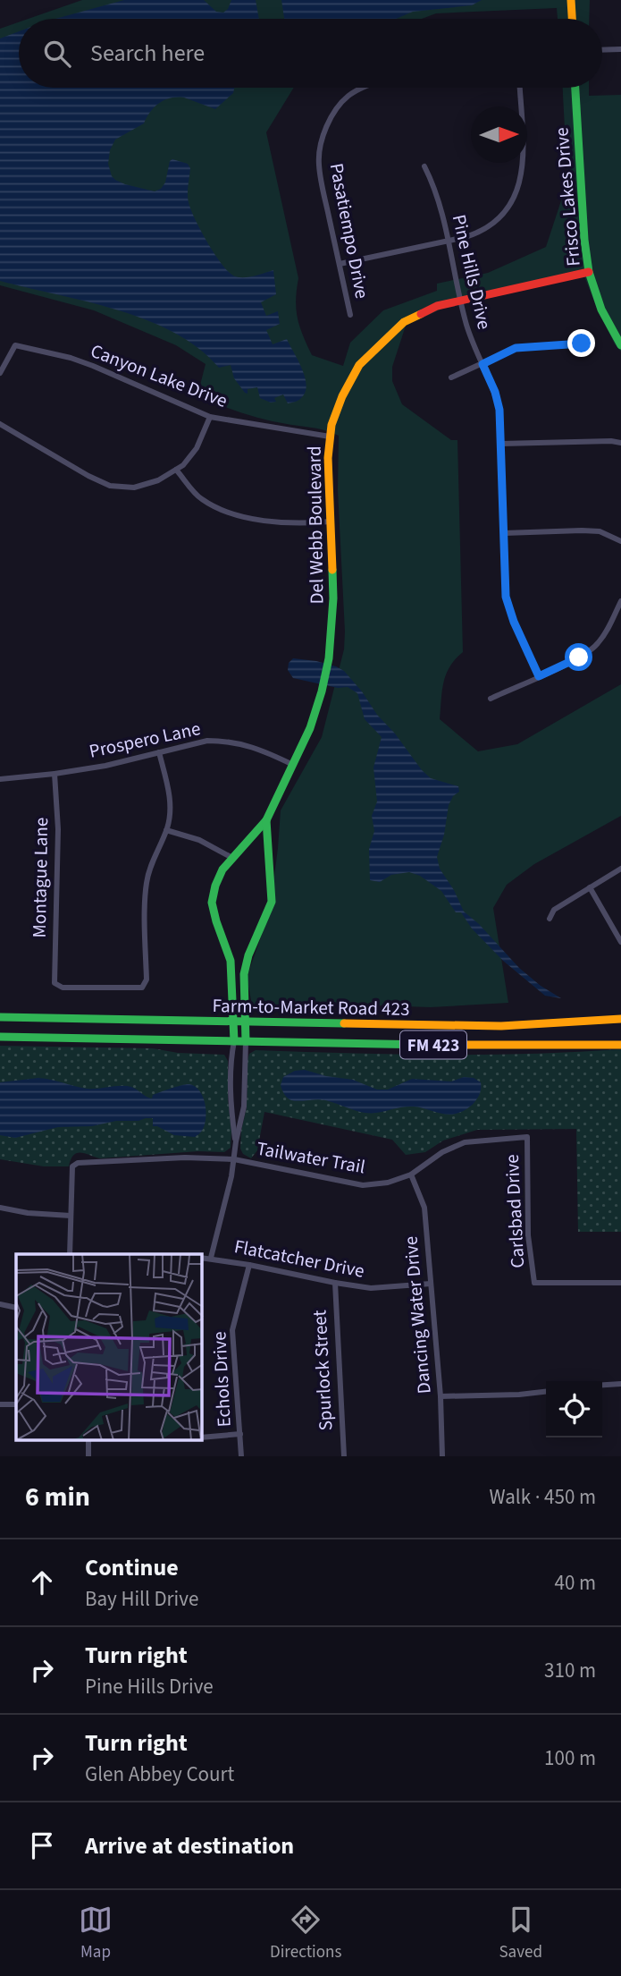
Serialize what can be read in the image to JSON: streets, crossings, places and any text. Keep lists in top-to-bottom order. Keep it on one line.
{"streets":{"street":["Frisco Lakes Drive","Pasatiempo Drive","Pine Hills Drive","Canyon Lake Drive","Del Webb Boulevard","Prospero Lane","Montague Lane","Farm-to-Market Road 423","FM 423","Tailwater Trail","Carlsbad Drive","Flatcatcher Drive","Dancing Water Drive","Spurlock Street","Echols Drive"]},"crossings":[["Frisco Lakes Drive","Del Webb Boulevard"],["Pine Hills Drive","Del Webb Boulevard"],["Canyon Lake Drive","Del Webb Boulevard"],["Del Webb Boulevard","Prospero Lane"],["Del Webb Boulevard","Farm-to-Market Road 423"],["Del Webb Boulevard","Tailwater Trail"],["Del Webb Boulevard","Flatcatcher Drive"],["Prospero Lane","Montague Lane"],["Tailwater Trail","Carlsbad Drive"],["Tailwater Trail","Dancing Water Drive"],["Flatcatcher Drive","Dancing Water Drive"],["Flatcatcher Drive","Spurlock Street"],["Flatcatcher Drive","Echols Drive"]],"north":"right","page":{"search":"Search here","heading":["6 min","Walk · 450 m"],"list":[["Continue","Bay Hill Drive","40 m"],["Turn right","Pine Hills Drive","310 m"],["Turn right","Glen Abbey Court","100 m"],"Arrive at destination"],"nav":["Map","Directions","Saved"]}}
